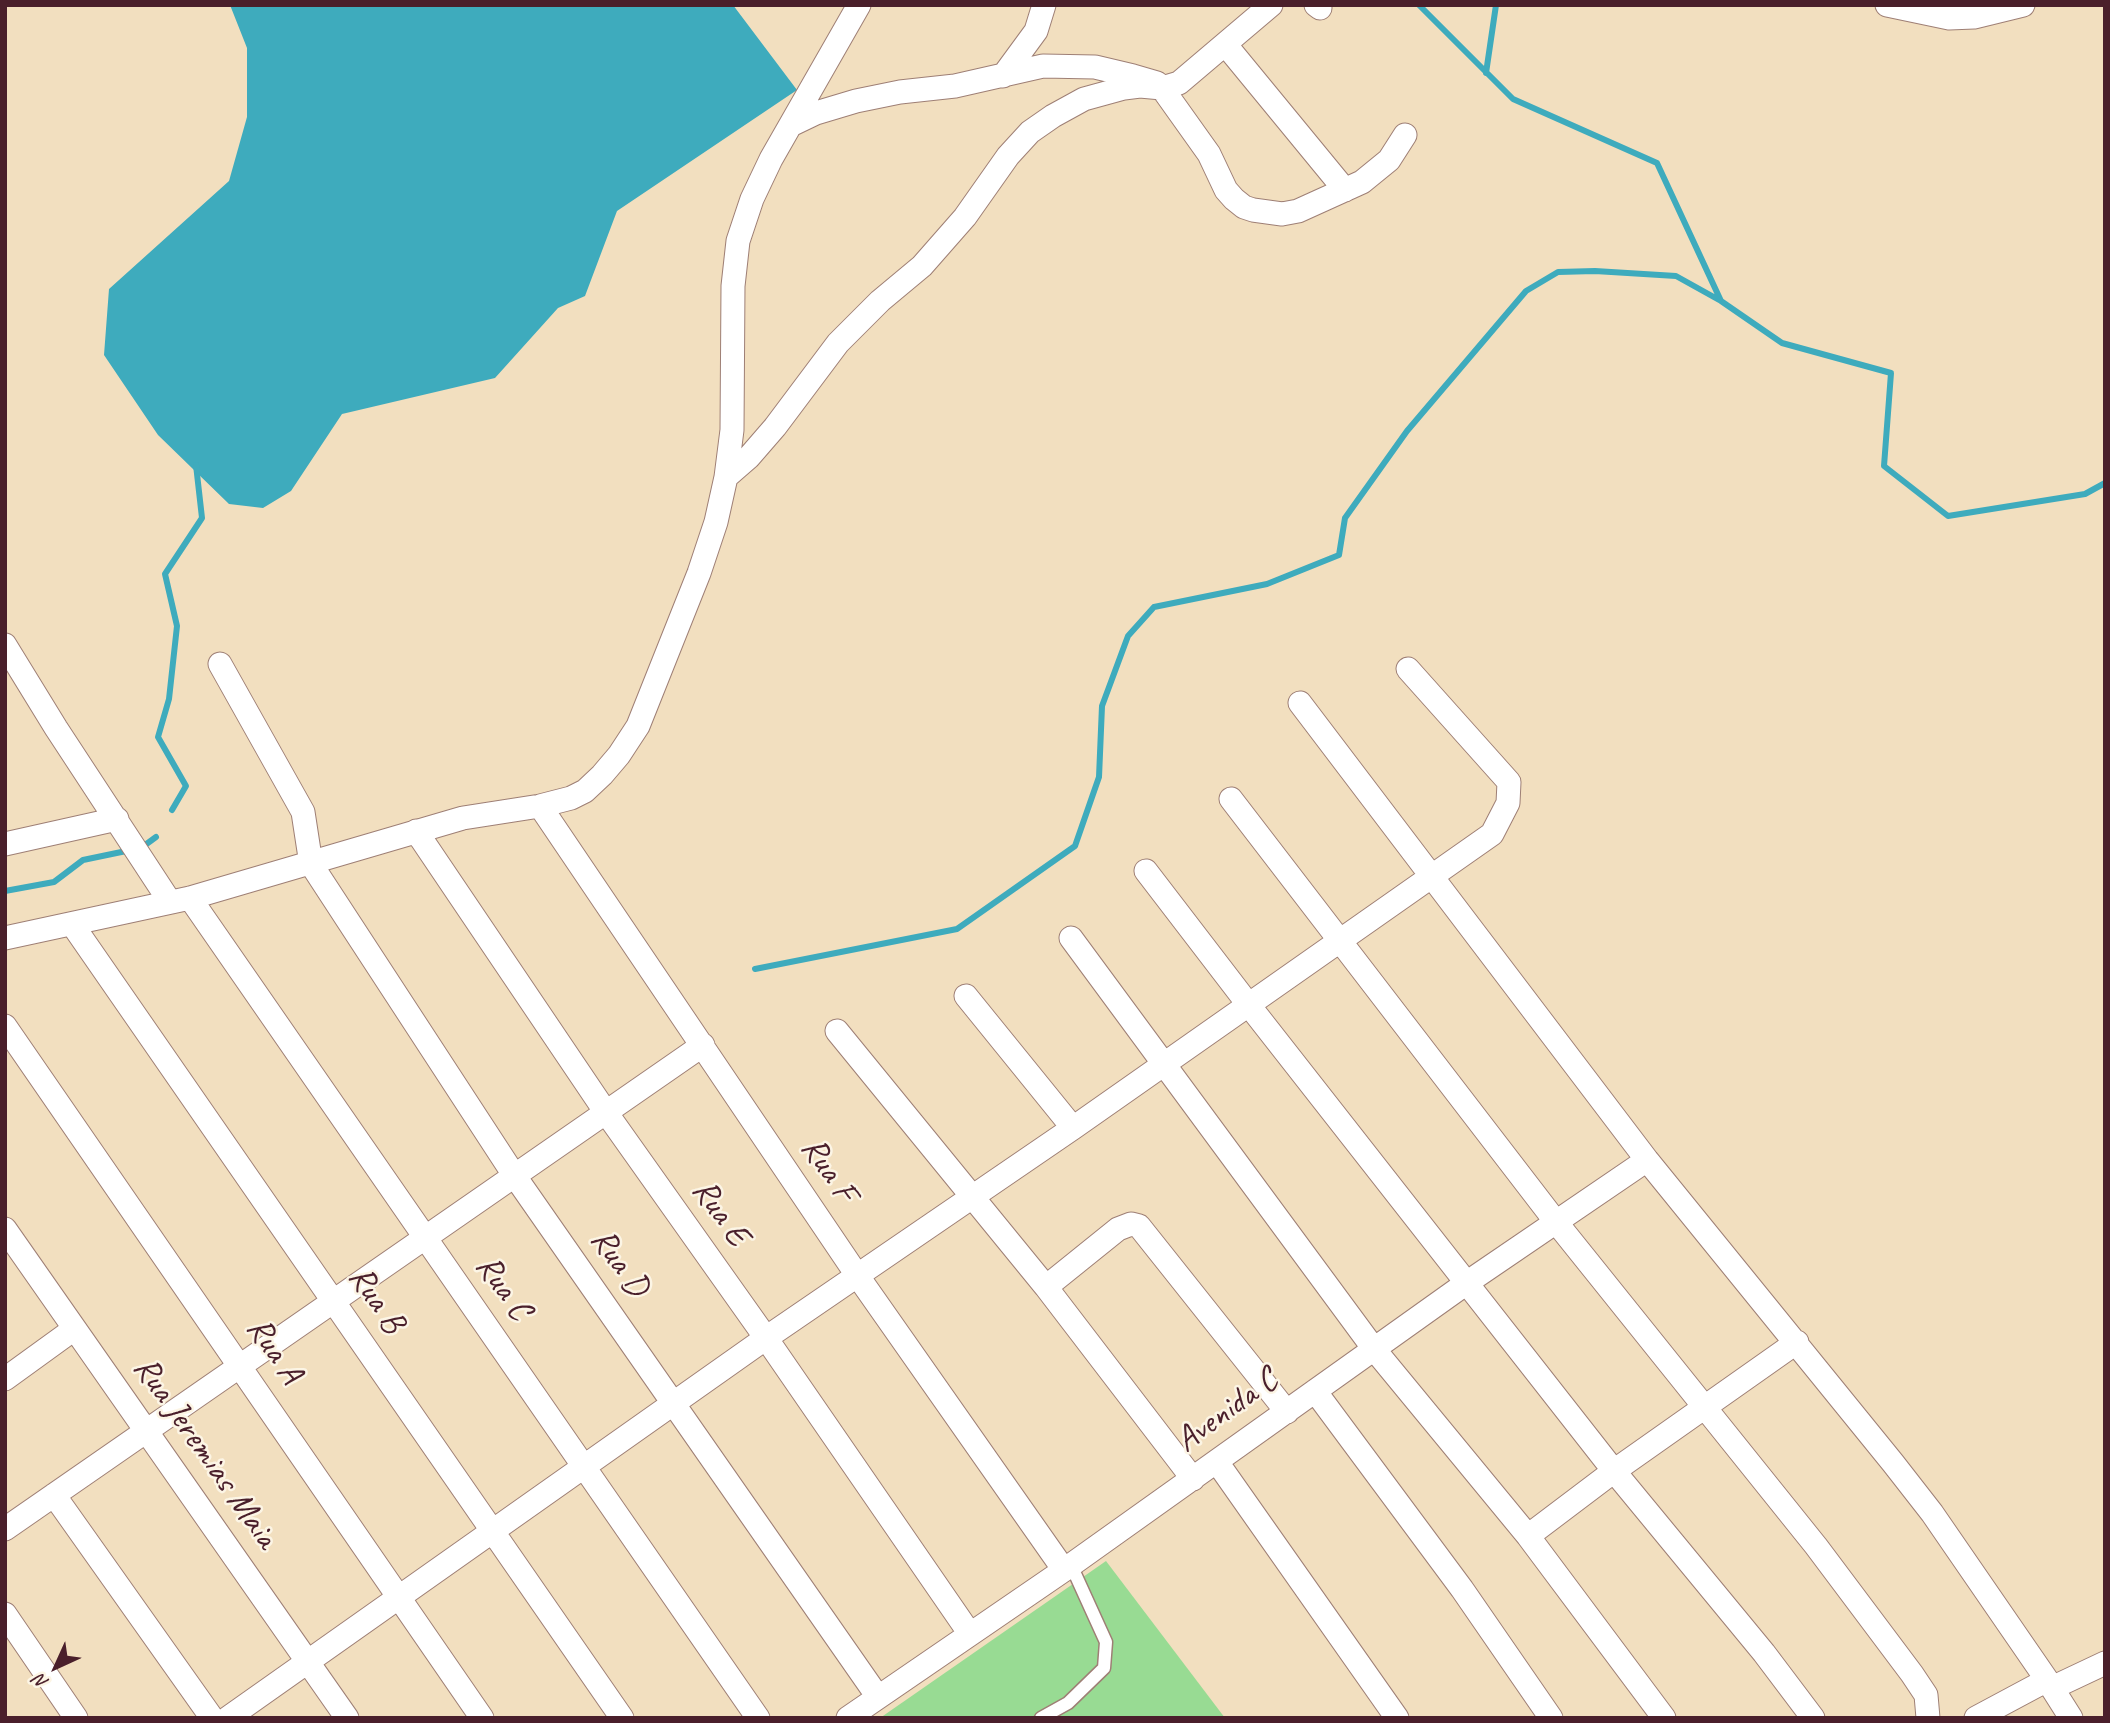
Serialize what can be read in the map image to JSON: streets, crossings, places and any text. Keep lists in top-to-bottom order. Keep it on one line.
{"streets":{"street":["Rua F","Rua E","Rua D","Rua C","Rua B","Rua A","Avenida C","Rua Jeremias Maia"]},"crossings":[["Rua F","Avenida C"],["Rua E","Avenida C"],["Rua D","Avenida C"]],"north":"bottom left"}
